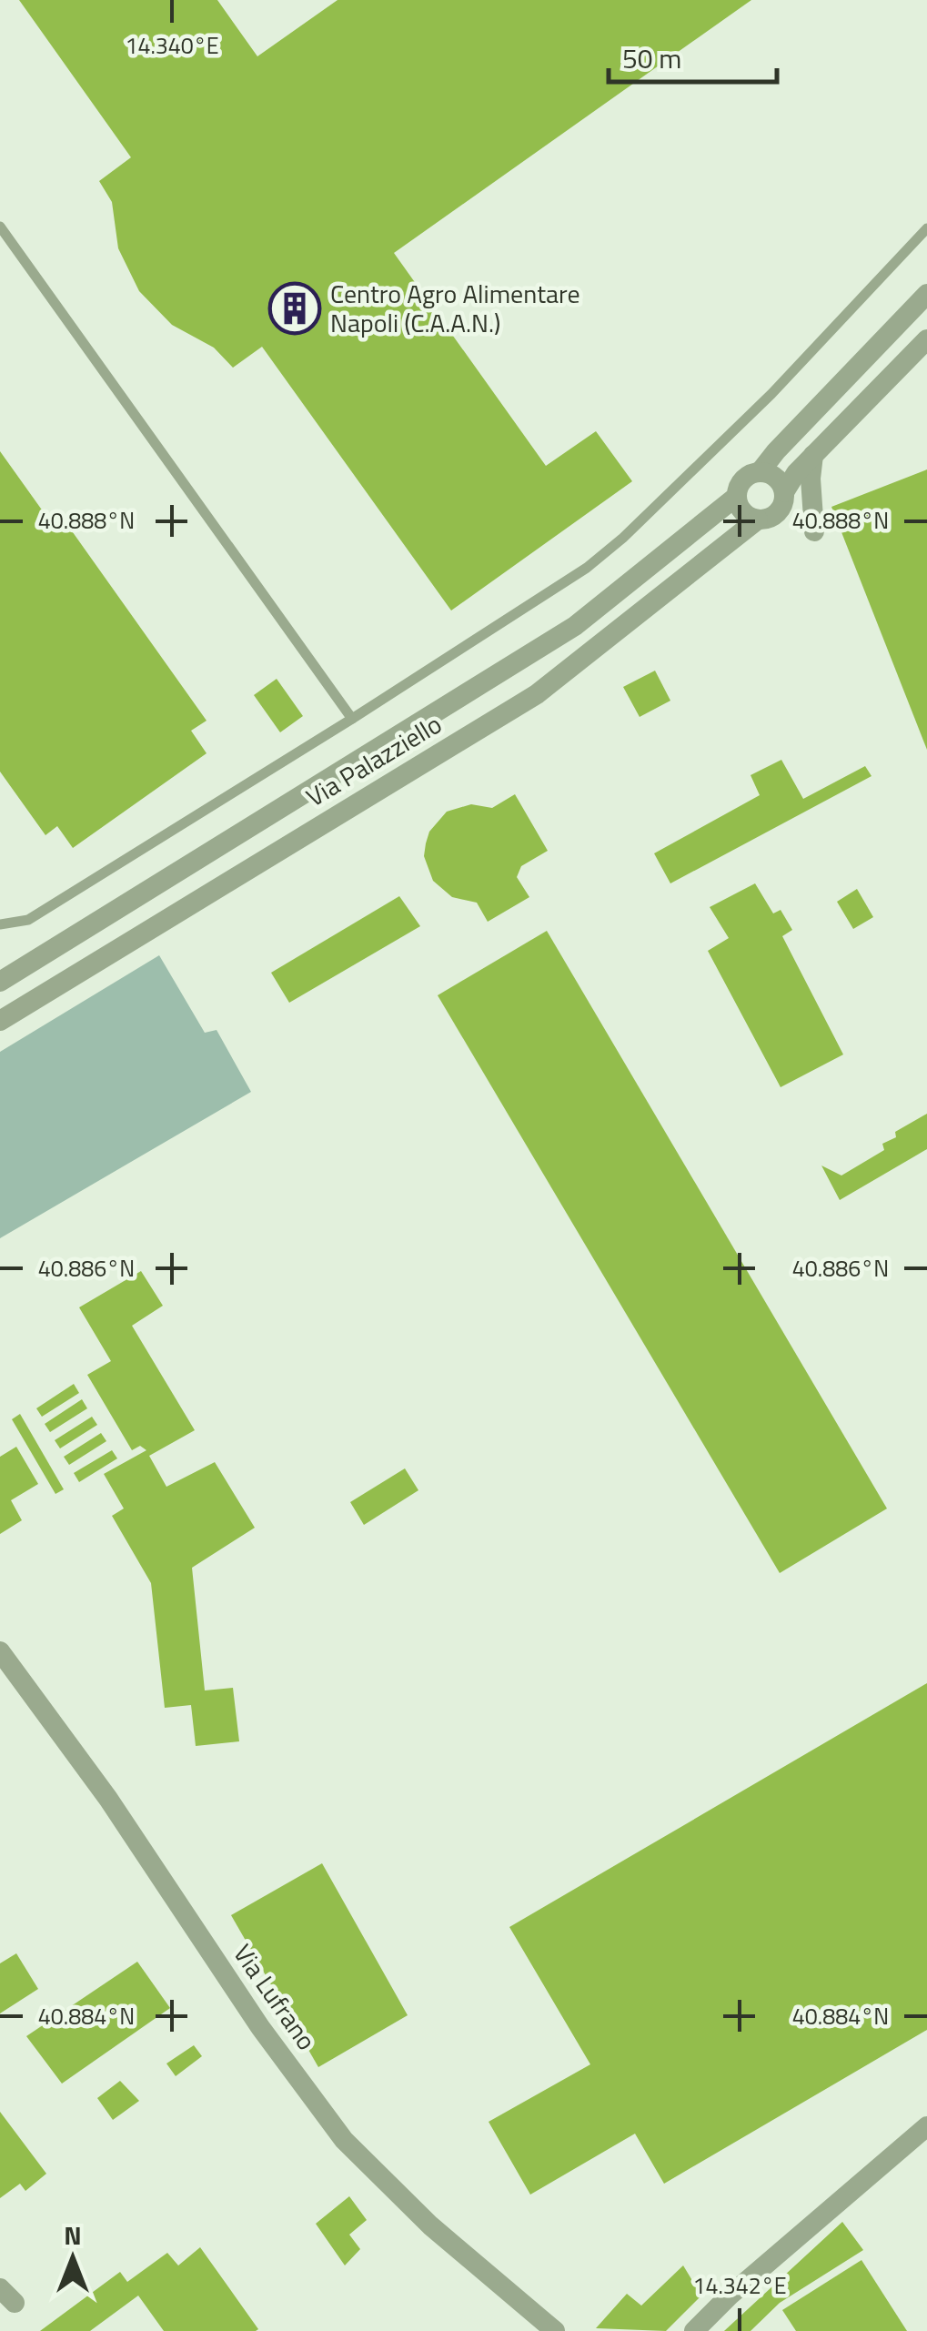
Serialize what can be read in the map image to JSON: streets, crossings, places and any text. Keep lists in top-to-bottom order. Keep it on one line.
{"streets":{"street":["Via Palazziello","Via Lufrano"]},"places":{"building":["Centro Agro Alimentare Napoli (C.A.A.N.)"]},"scale_bar":"50 m","north":"top","coordinates":["14.340°E","40.888°N","40.886°N","40.884°N","14.342°E"]}
